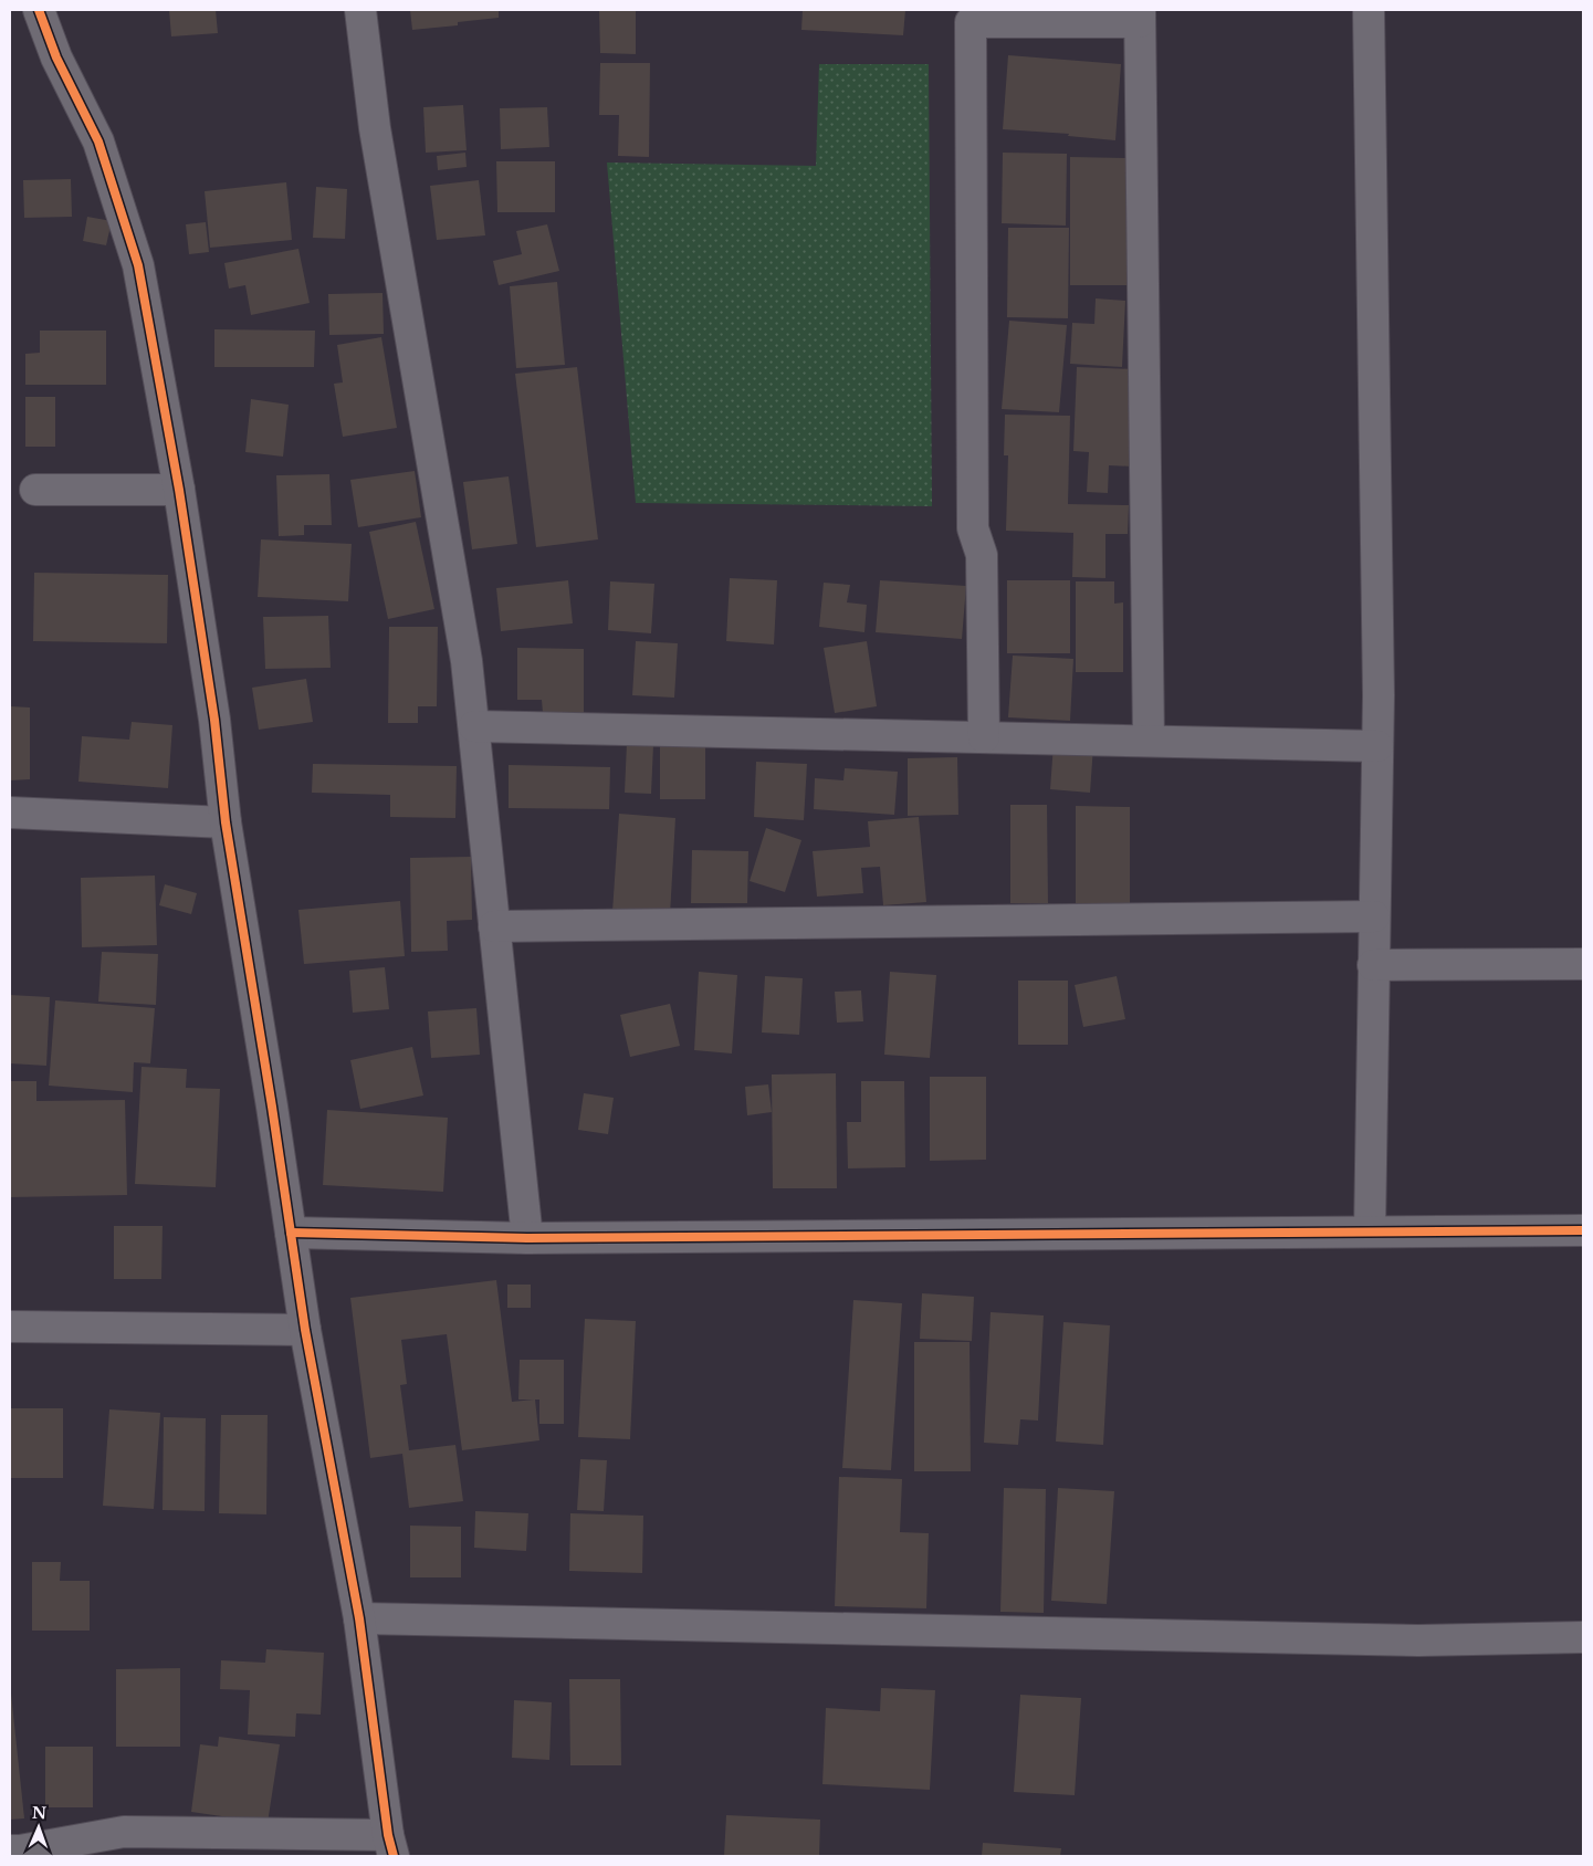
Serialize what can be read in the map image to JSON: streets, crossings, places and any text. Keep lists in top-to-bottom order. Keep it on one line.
{"north":"top"}
